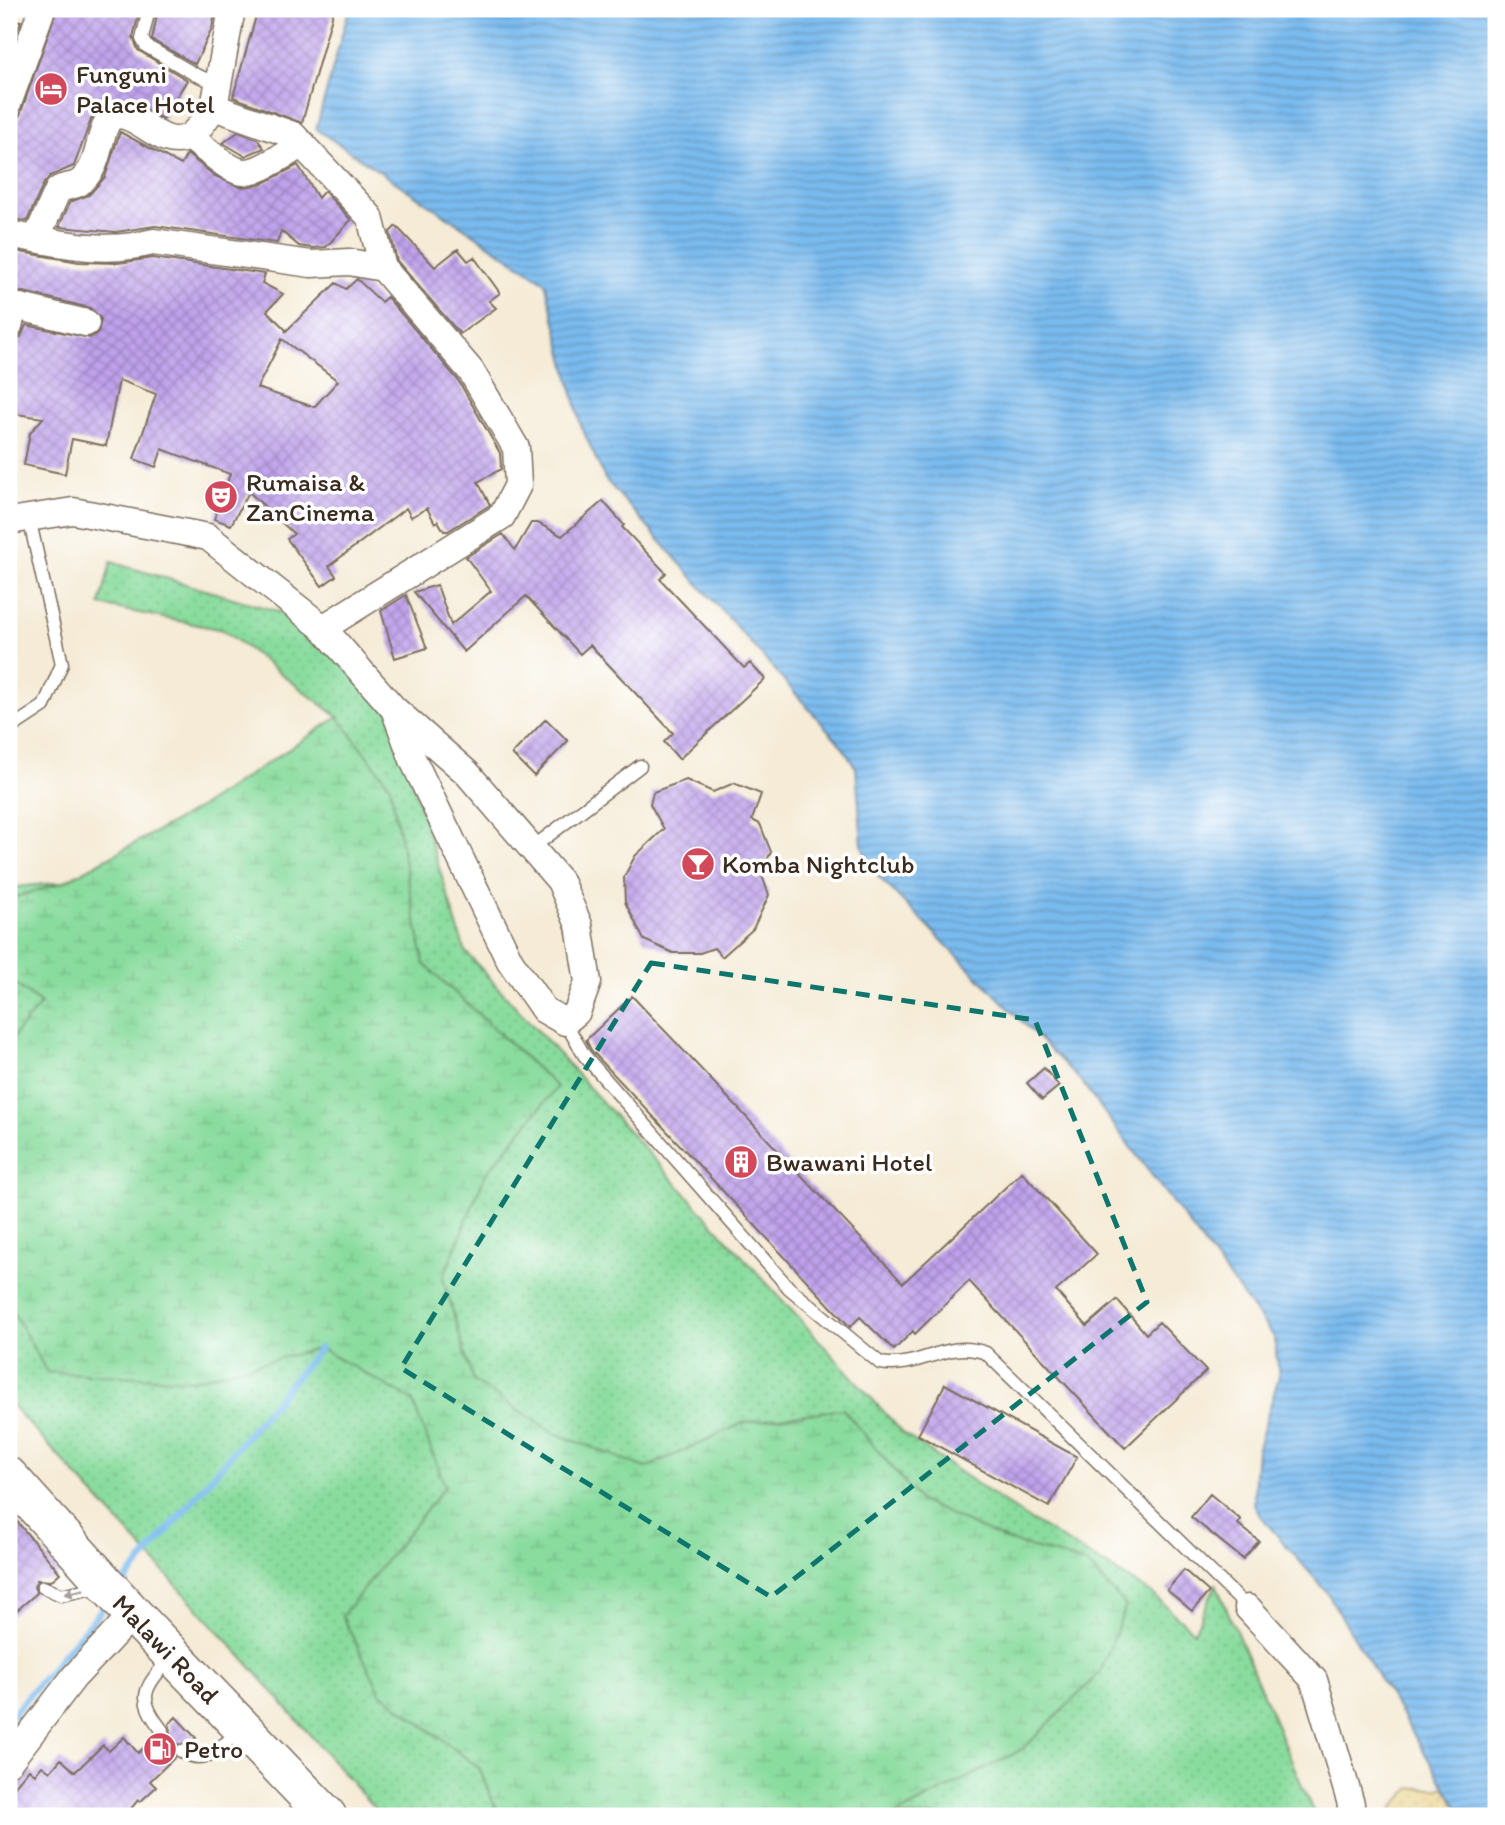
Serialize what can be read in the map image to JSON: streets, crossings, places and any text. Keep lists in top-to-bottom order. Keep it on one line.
{"streets":{"main road":["Malawi Road"]},"places":{"hotel":["Funguni Palace Hotel"],"theatre":["Rumaisa & ZanCinema"],"bar":["Komba Nightclub"],"building":["Bwawani Hotel"],"fuel station":["Petro"]}}
